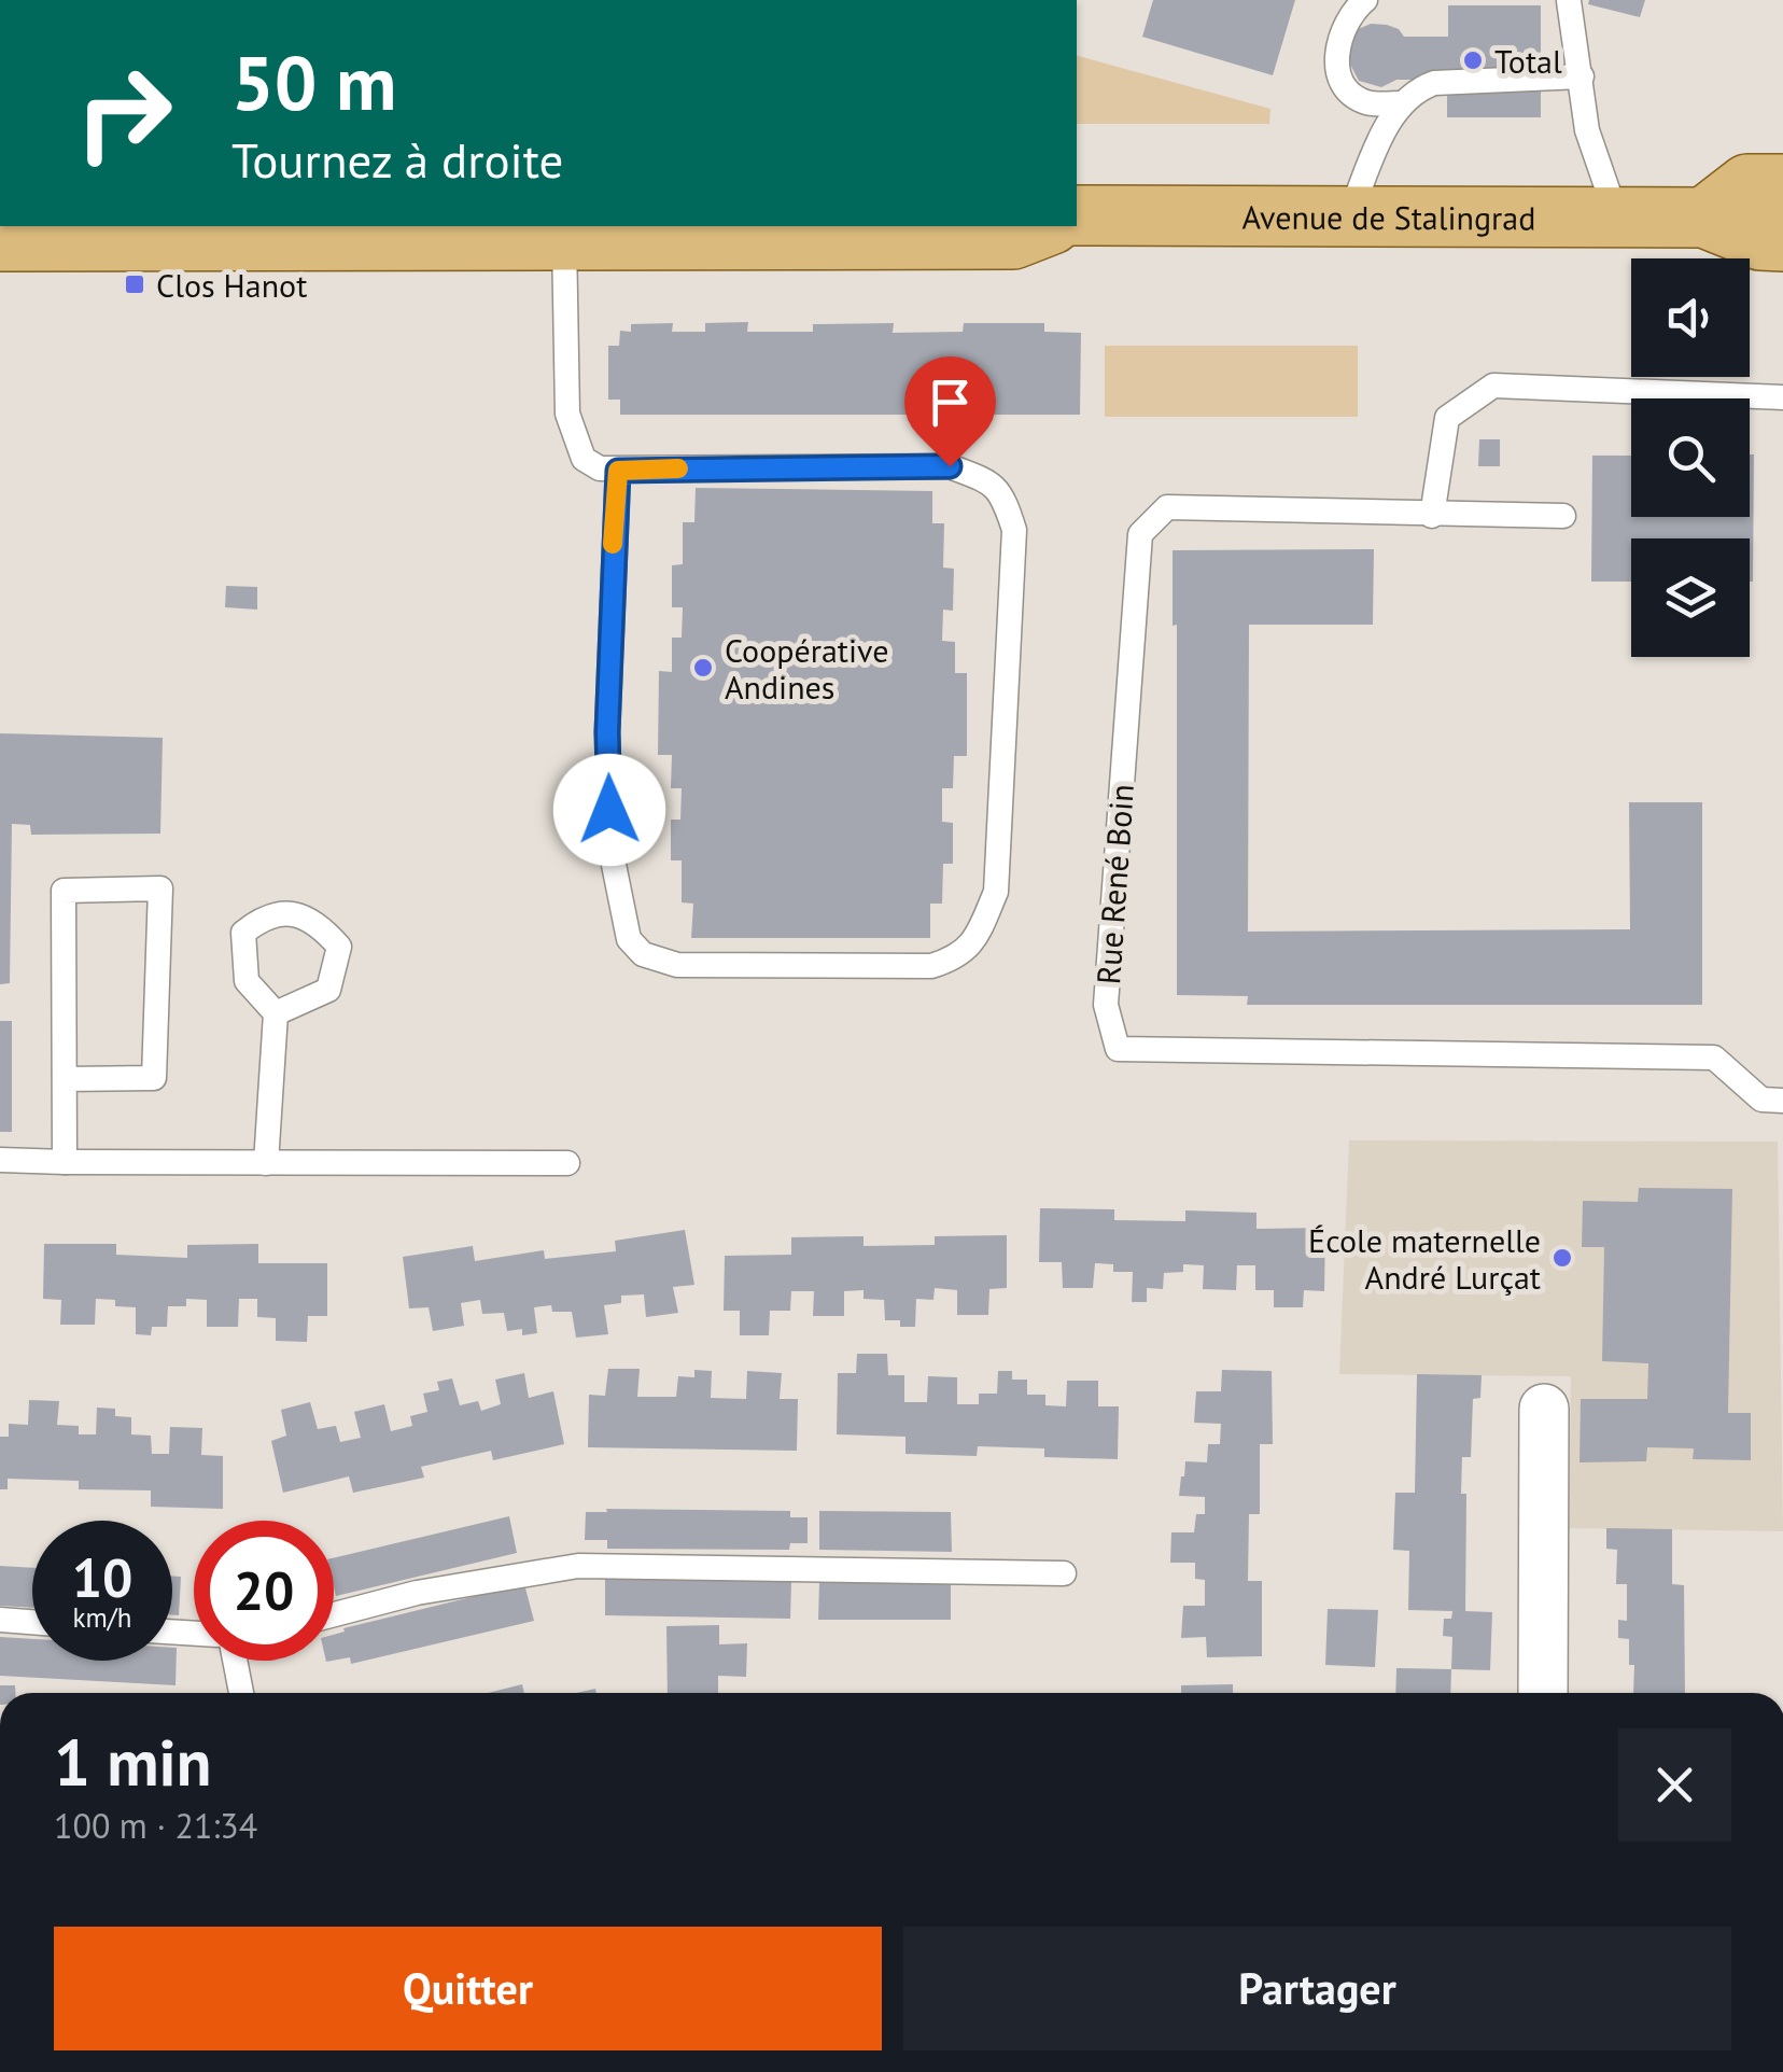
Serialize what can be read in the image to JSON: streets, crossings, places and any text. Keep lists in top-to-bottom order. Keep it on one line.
{"streets":{"main road":["Avenue de Stalingrad"],"lane":["Rue René Boin"]},"places":{"other":["Total","Coopérative Andines","École maternelle André Lurçat"],"transit":["Clos Hanot"]},"page":{"turn":["50 m","Tournez à droite"],"speed":"10 km/h","limit":"20","heading":["1 min","100 m · 21:34"],"buttons":["Quitter","Partager"]}}
